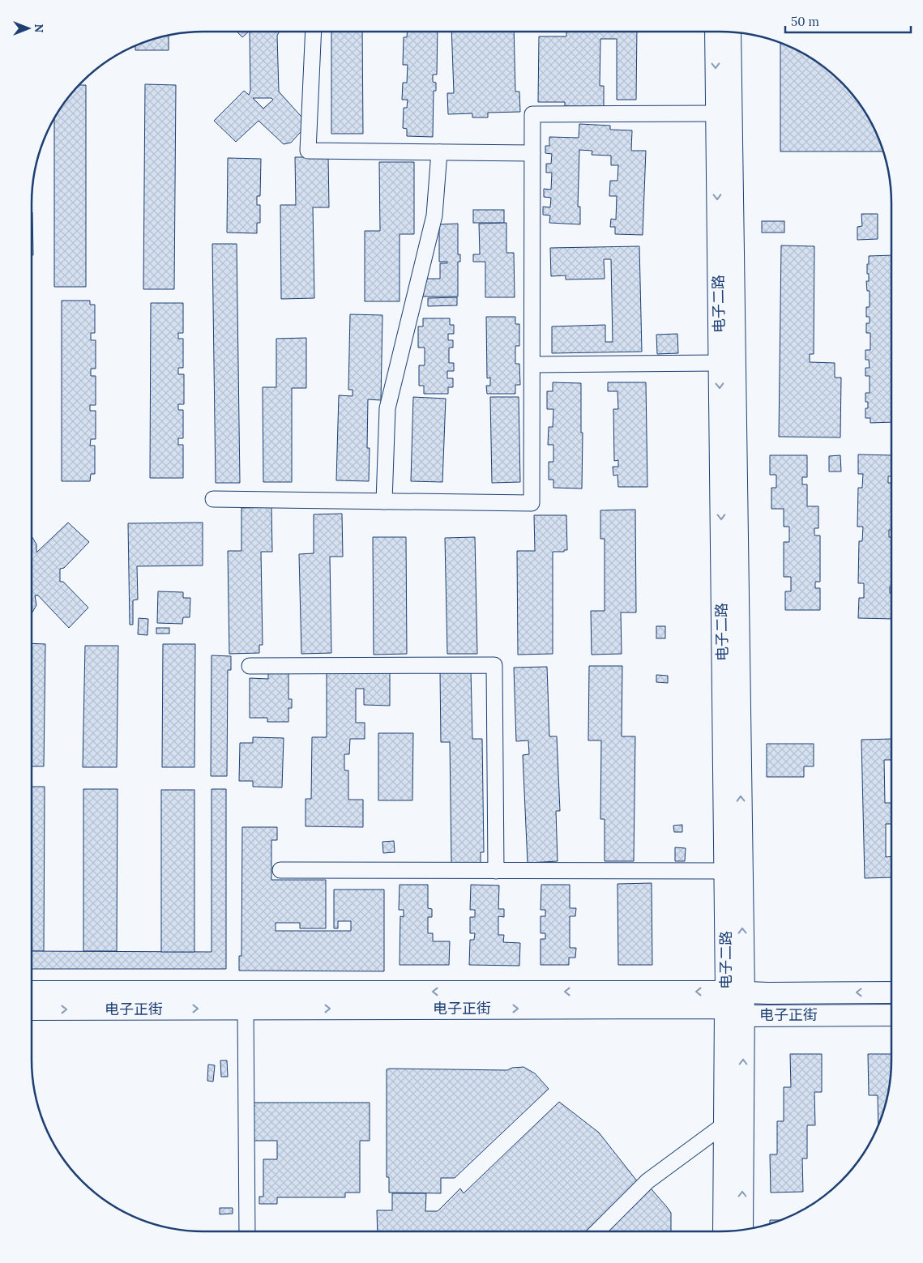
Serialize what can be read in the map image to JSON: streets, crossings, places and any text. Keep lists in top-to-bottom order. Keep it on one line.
{"streets":{"main road":["电子二路","电子正街"]},"crossings":[["电子二路","电子正街"]],"scale_bar":"50 m","north":"right"}
